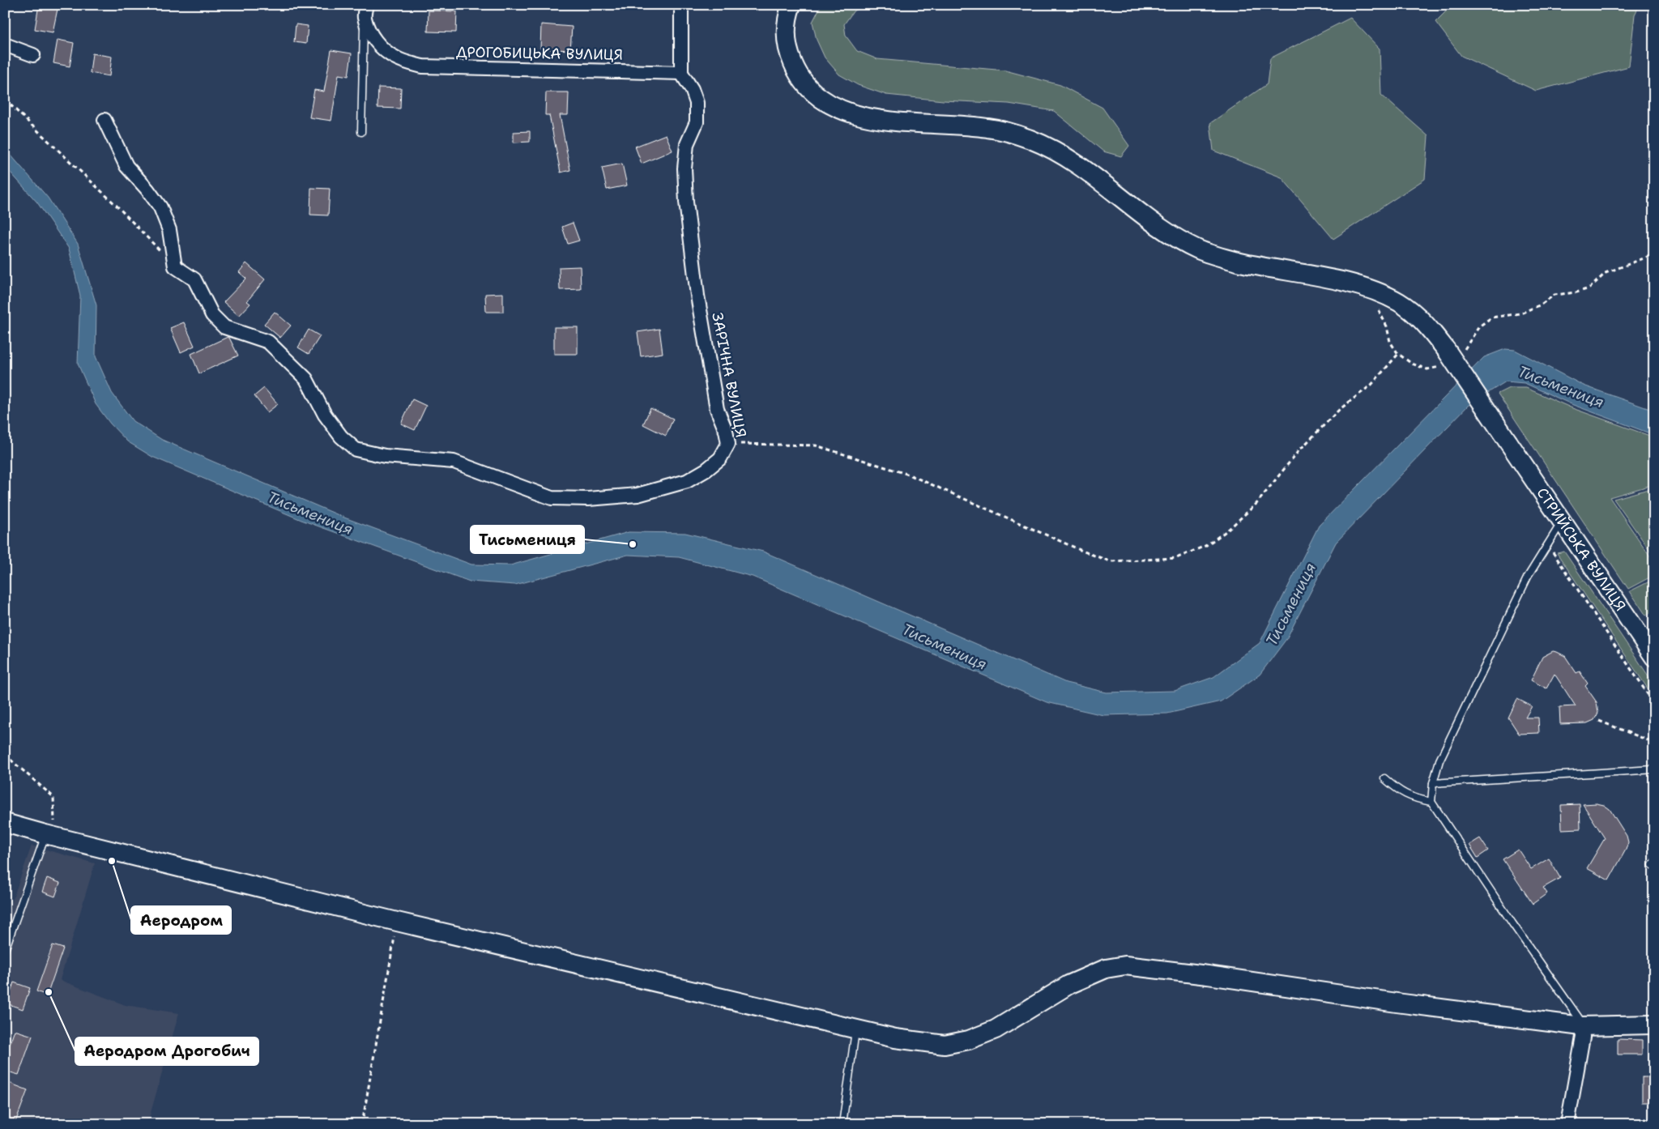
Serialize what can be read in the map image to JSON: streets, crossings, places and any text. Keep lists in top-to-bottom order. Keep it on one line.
{"streets":{"street":["ДРОГОБИЦЬКА ВУЛИЦЯ","ЗАРІЧНА ВУЛИЦЯ","СТРИЙСЬКА ВУЛИЦЯ"]},"crossings":[["ДРОГОБИЦЬКА ВУЛИЦЯ","ЗАРІЧНА ВУЛИЦЯ"]],"water":["Тисьмениця"],"places":["Тисьмениця","Аеродром","Аеродром Дрогобич"]}
